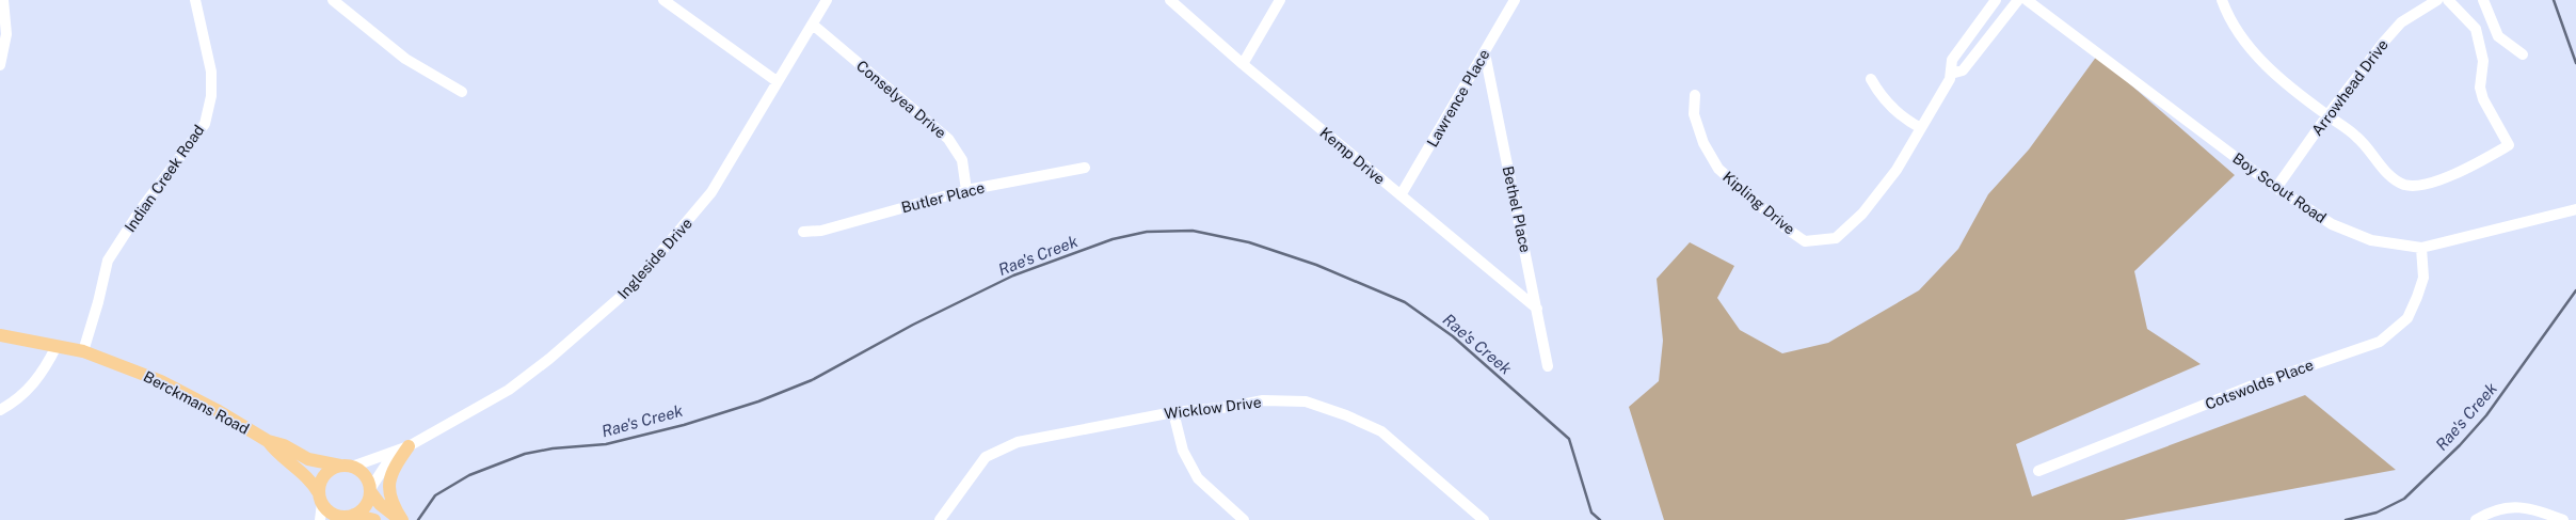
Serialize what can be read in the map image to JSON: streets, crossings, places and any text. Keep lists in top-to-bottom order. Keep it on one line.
{"streets":{"main road":["Berckmans Road"],"street":["Arrowhead Drive","Lawrence Place","Conselyea Drive","Kemp Drive","Indian Creek Road","Boy Scout Road","Butler Place","Kipling Drive","Bethel Place","Ingleside Drive","Cotswolds Place","Wicklow Drive"]},"crossings":[["Arrowhead Drive","Boy Scout Road"],["Lawrence Place","Kemp Drive"],["Lawrence Place","Bethel Place"],["Conselyea Drive","Butler Place"],["Conselyea Drive","Ingleside Drive"],["Kemp Drive","Bethel Place"],["Indian Creek Road","Berckmans Road"],["Boy Scout Road","Cotswolds Place"],["Ingleside Drive","Berckmans Road"]],"water":["Rae's Creek"]}
